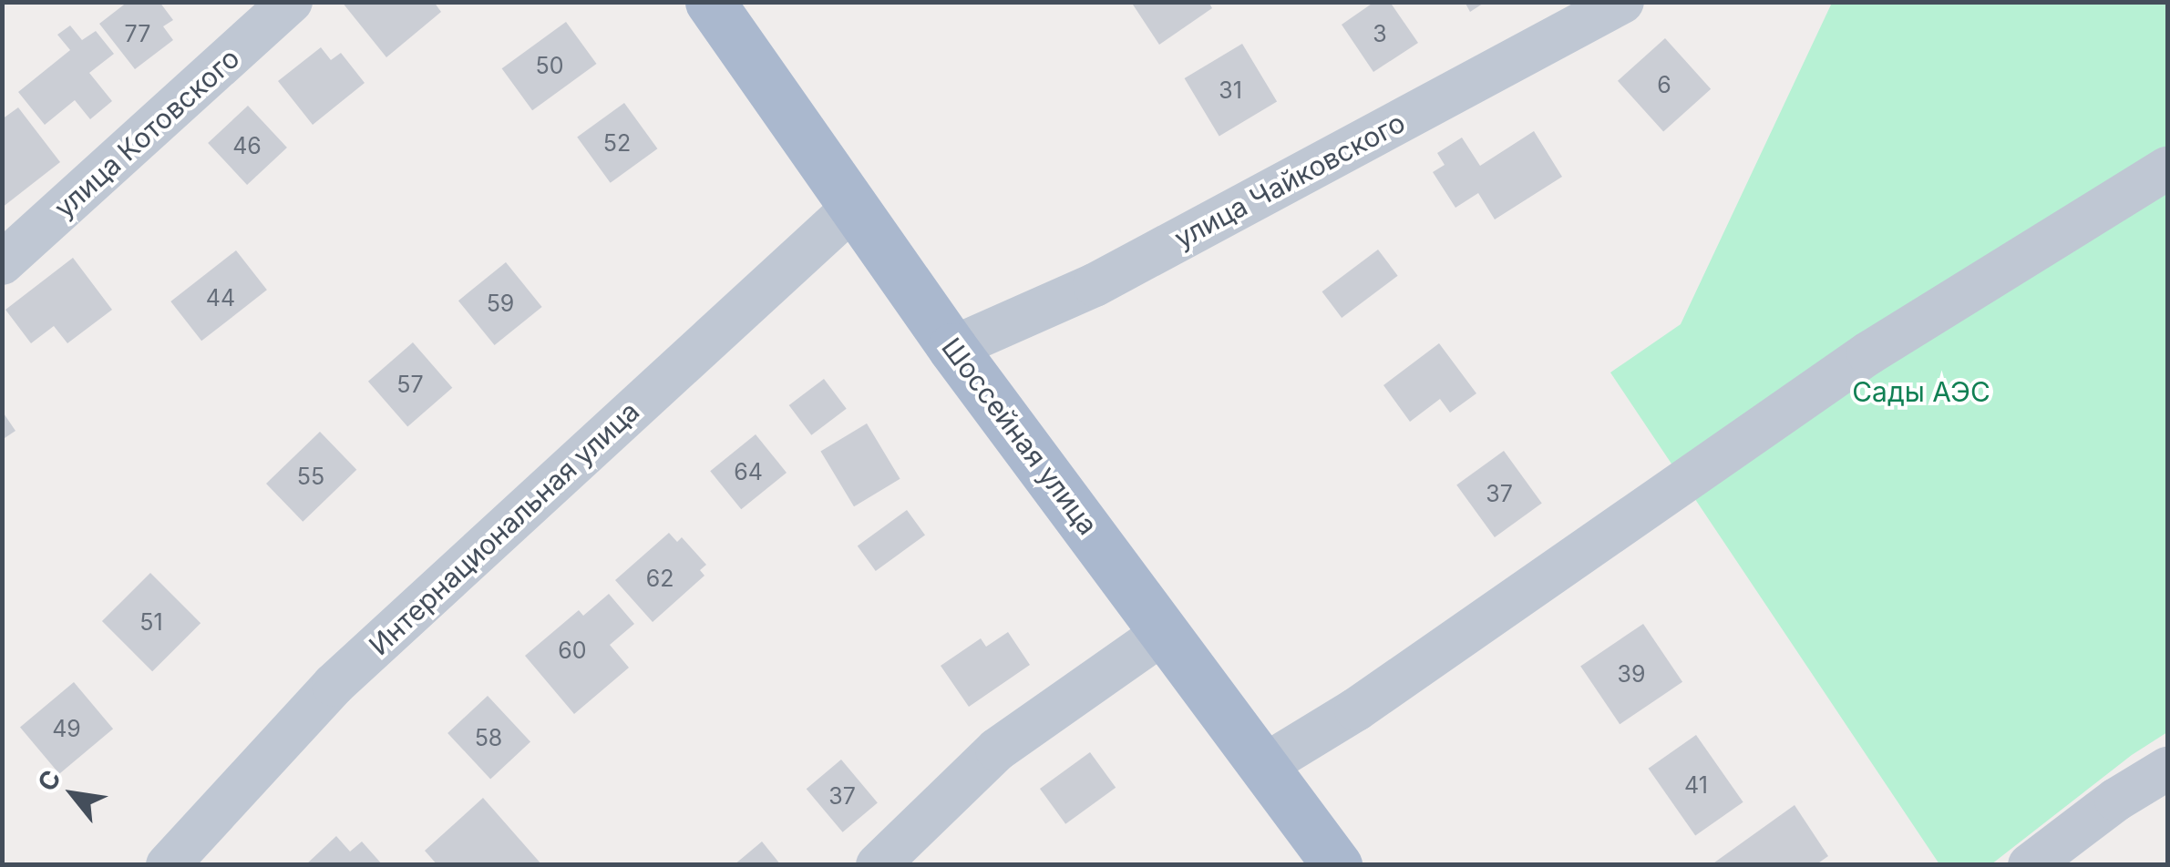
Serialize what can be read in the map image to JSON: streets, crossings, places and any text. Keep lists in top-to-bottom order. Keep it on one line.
{"streets":{"main road":["Шоссейная улица"],"street":["улица Котовского","улица Чайковского","Интернациональная улица"]},"crossings":[["улица Чайковского","Шоссейная улица"],["Шоссейная улица","Интернациональная улица"]],"parks":["Сады АЭС"],"house_numbers":["77","3","50","6","31","52","46","44","59","57","64","55","37","62","51","60","39","49","58","41","37"],"north":"top left"}
